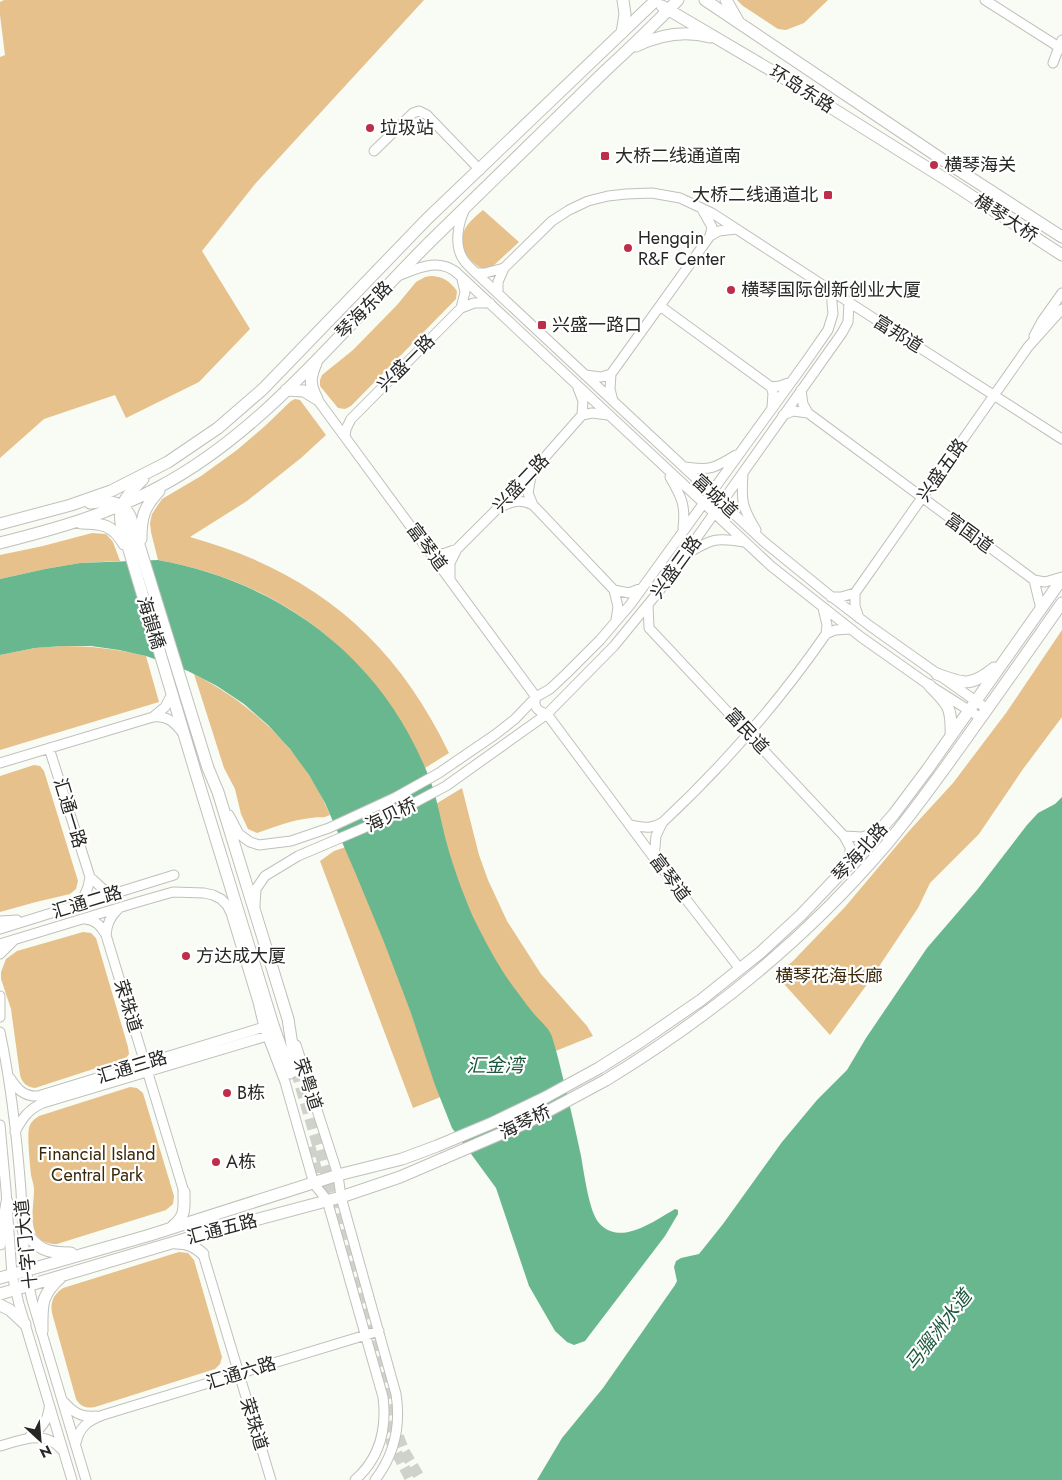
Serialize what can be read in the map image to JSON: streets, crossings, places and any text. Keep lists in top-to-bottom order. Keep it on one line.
{"streets":{"main road":["环岛东路","横琴大桥","琴海东路","海韻橋","琴海北路","荣粤道","海琴桥","汇通五路"],"street":["富邦道","兴盛一路","兴盛五路","兴盛二路","富城道","富国道","富琴道","兴盛三路","富民道","汇通一路","海贝桥","汇通二路","荣珠道","汇通三路","十字门大道","汇通六路"]},"crossings":[["环岛东路","横琴大桥"],["环岛东路","琴海东路"],["琴海东路","富城道"],["琴海东路","海韻橋"],["富邦道","兴盛五路"],["富邦道","兴盛三路"],["兴盛一路","富琴道"],["兴盛五路","富城道"],["兴盛五路","富国道"],["兴盛五路","兴盛三路"],["兴盛五路","琴海北路"],["兴盛二路","富城道"],["兴盛二路","富琴道"],["兴盛二路","兴盛三路"],["富城道","富国道"],["富城道","兴盛三路"],["富城道","琴海北路"],["富国道","兴盛三路"],["富国道","琴海北路"],["富琴道","兴盛三路"],["富琴道","琴海北路"],["兴盛三路","海贝桥"],["海韻橋","荣粤道"],["海贝桥","荣粤道"],["琴海北路","海琴桥"],["汇通二路","荣粤道"],["荣珠道","汇通三路"],["荣珠道","汇通六路"],["汇通三路","荣粤道"],["汇通三路","十字门大道"],["荣粤道","汇通五路"],["荣粤道","汇通六路"],["海琴桥","汇通五路"],["汇通五路","十字门大道"],["十字门大道","汇通六路"]],"water":["汇金湾","马骝洲水道"],"parks":["横琴花海长廊","Financial Island Central Park"],"places":{"other":["垃圾站","横琴海关","Hengqin R&F Center","横琴国际创新创业大厦","方达成大厦","B栋","A栋"],"transit":["大桥二线通道南","大桥二线通道北","兴盛一路口"]},"north":"bottom right"}
